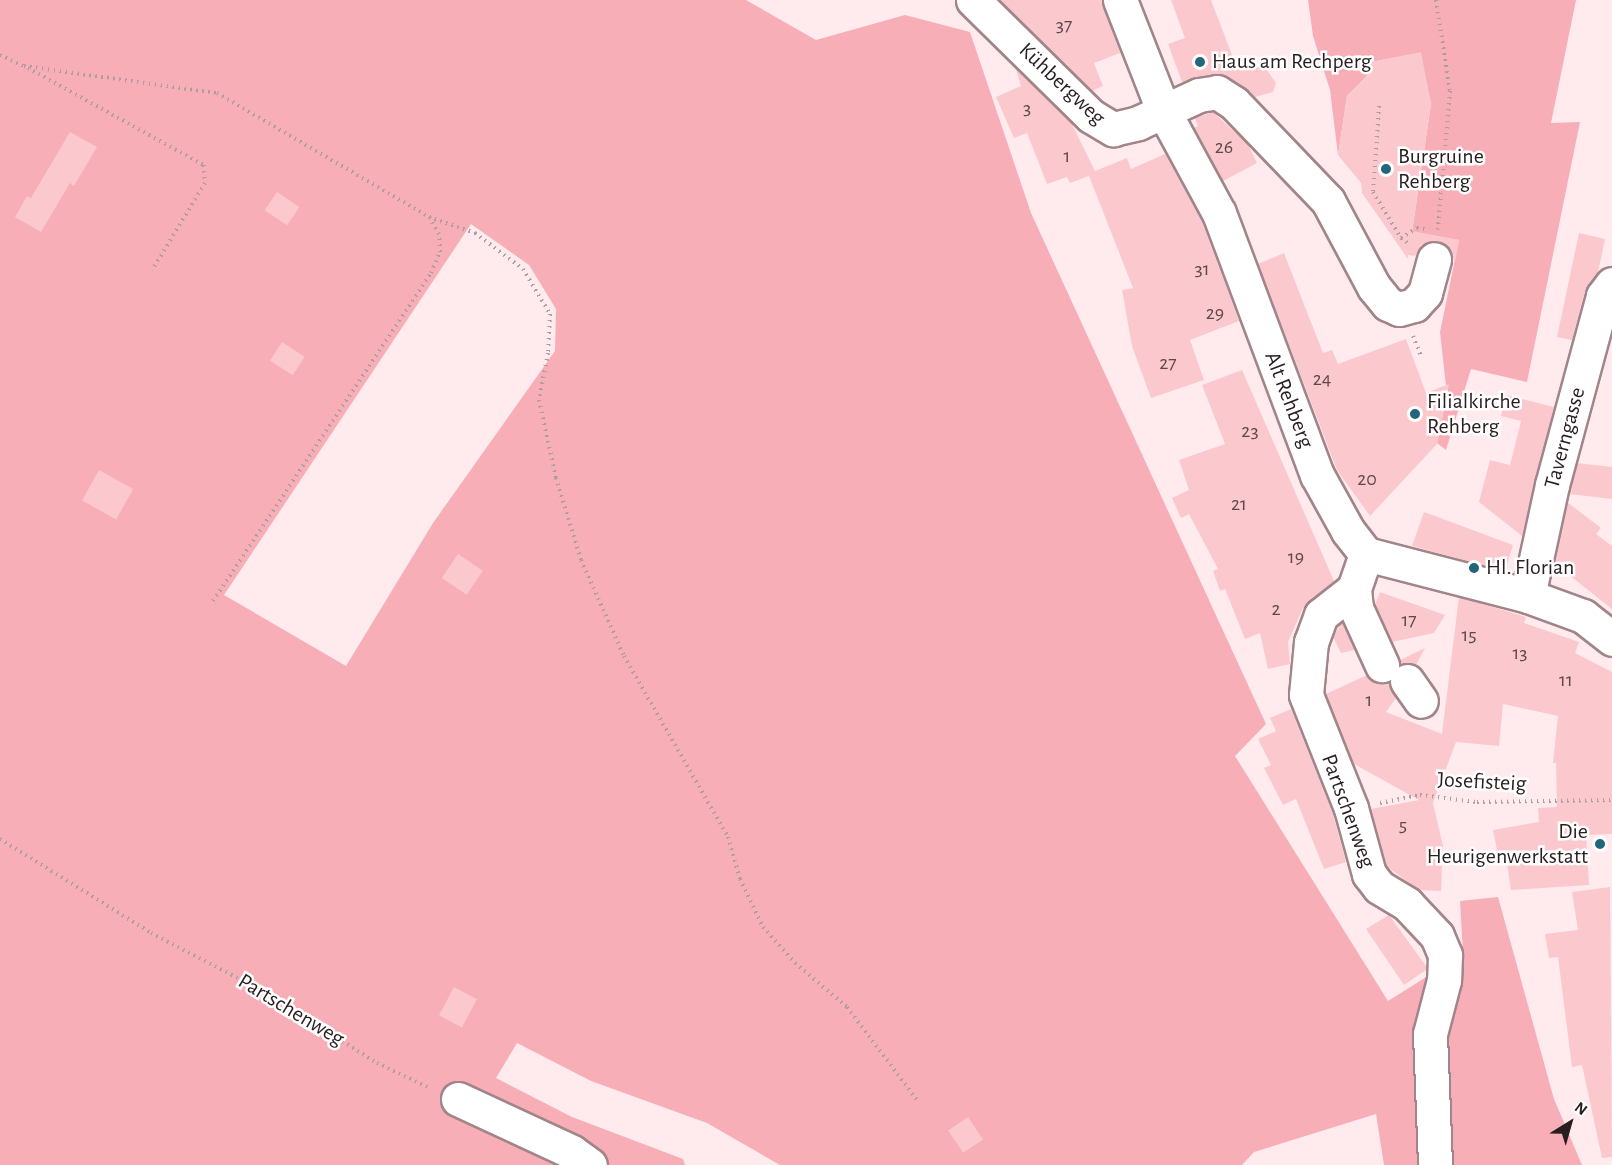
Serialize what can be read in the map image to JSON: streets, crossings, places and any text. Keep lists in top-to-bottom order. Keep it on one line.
{"streets":{"street":["Kühbergweg","Alt Rehberg","Taverngasse","Partschenweg"],"path":["Josefisteig"]},"crossings":[["Kühbergweg","Alt Rehberg"],["Josefisteig","Partschenweg"]],"places":["Haus am Rechperg","Burgruine Rehberg","Filialkirche Rehberg","Hl. Florian","Die Heurigenwerkstatt"],"house_numbers":["37","3","26","1","31","29","27","24","23","20","21","19","2","17","15","13","11","1","5"],"north":"top right"}
